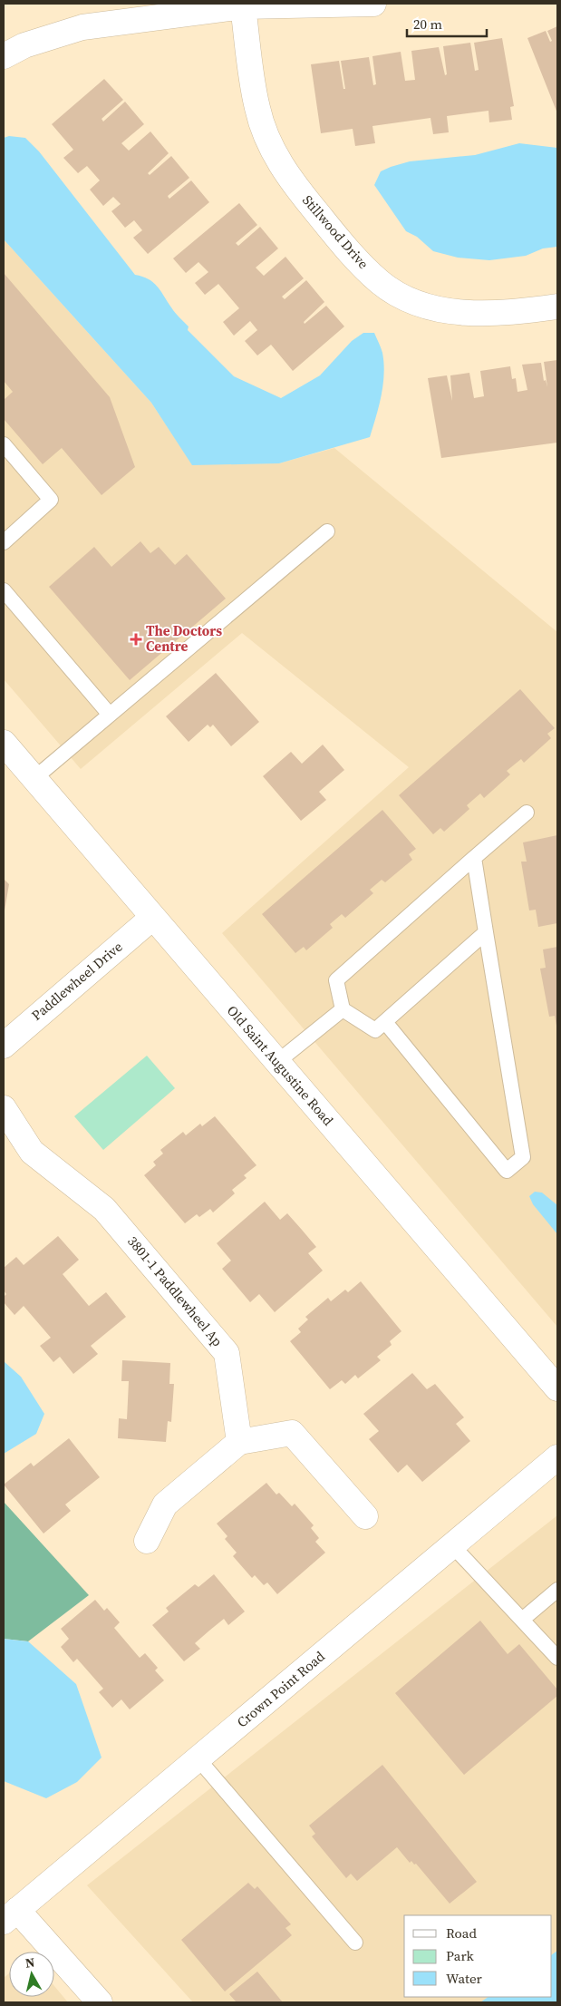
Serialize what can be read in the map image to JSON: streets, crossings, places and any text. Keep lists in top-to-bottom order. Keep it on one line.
{"streets":{"street":["Stillwood Drive","Paddlewheel Drive","Old Saint Augustine Road","3801-1 Paddlewheel Ap","Crown Point Road"]},"crossings":[["Paddlewheel Drive","Old Saint Augustine Road"]],"places":{"health":["The Doctors Centre"]},"legend":["Road","Park","Water"],"scale_bar":"20 m","north":"top"}
